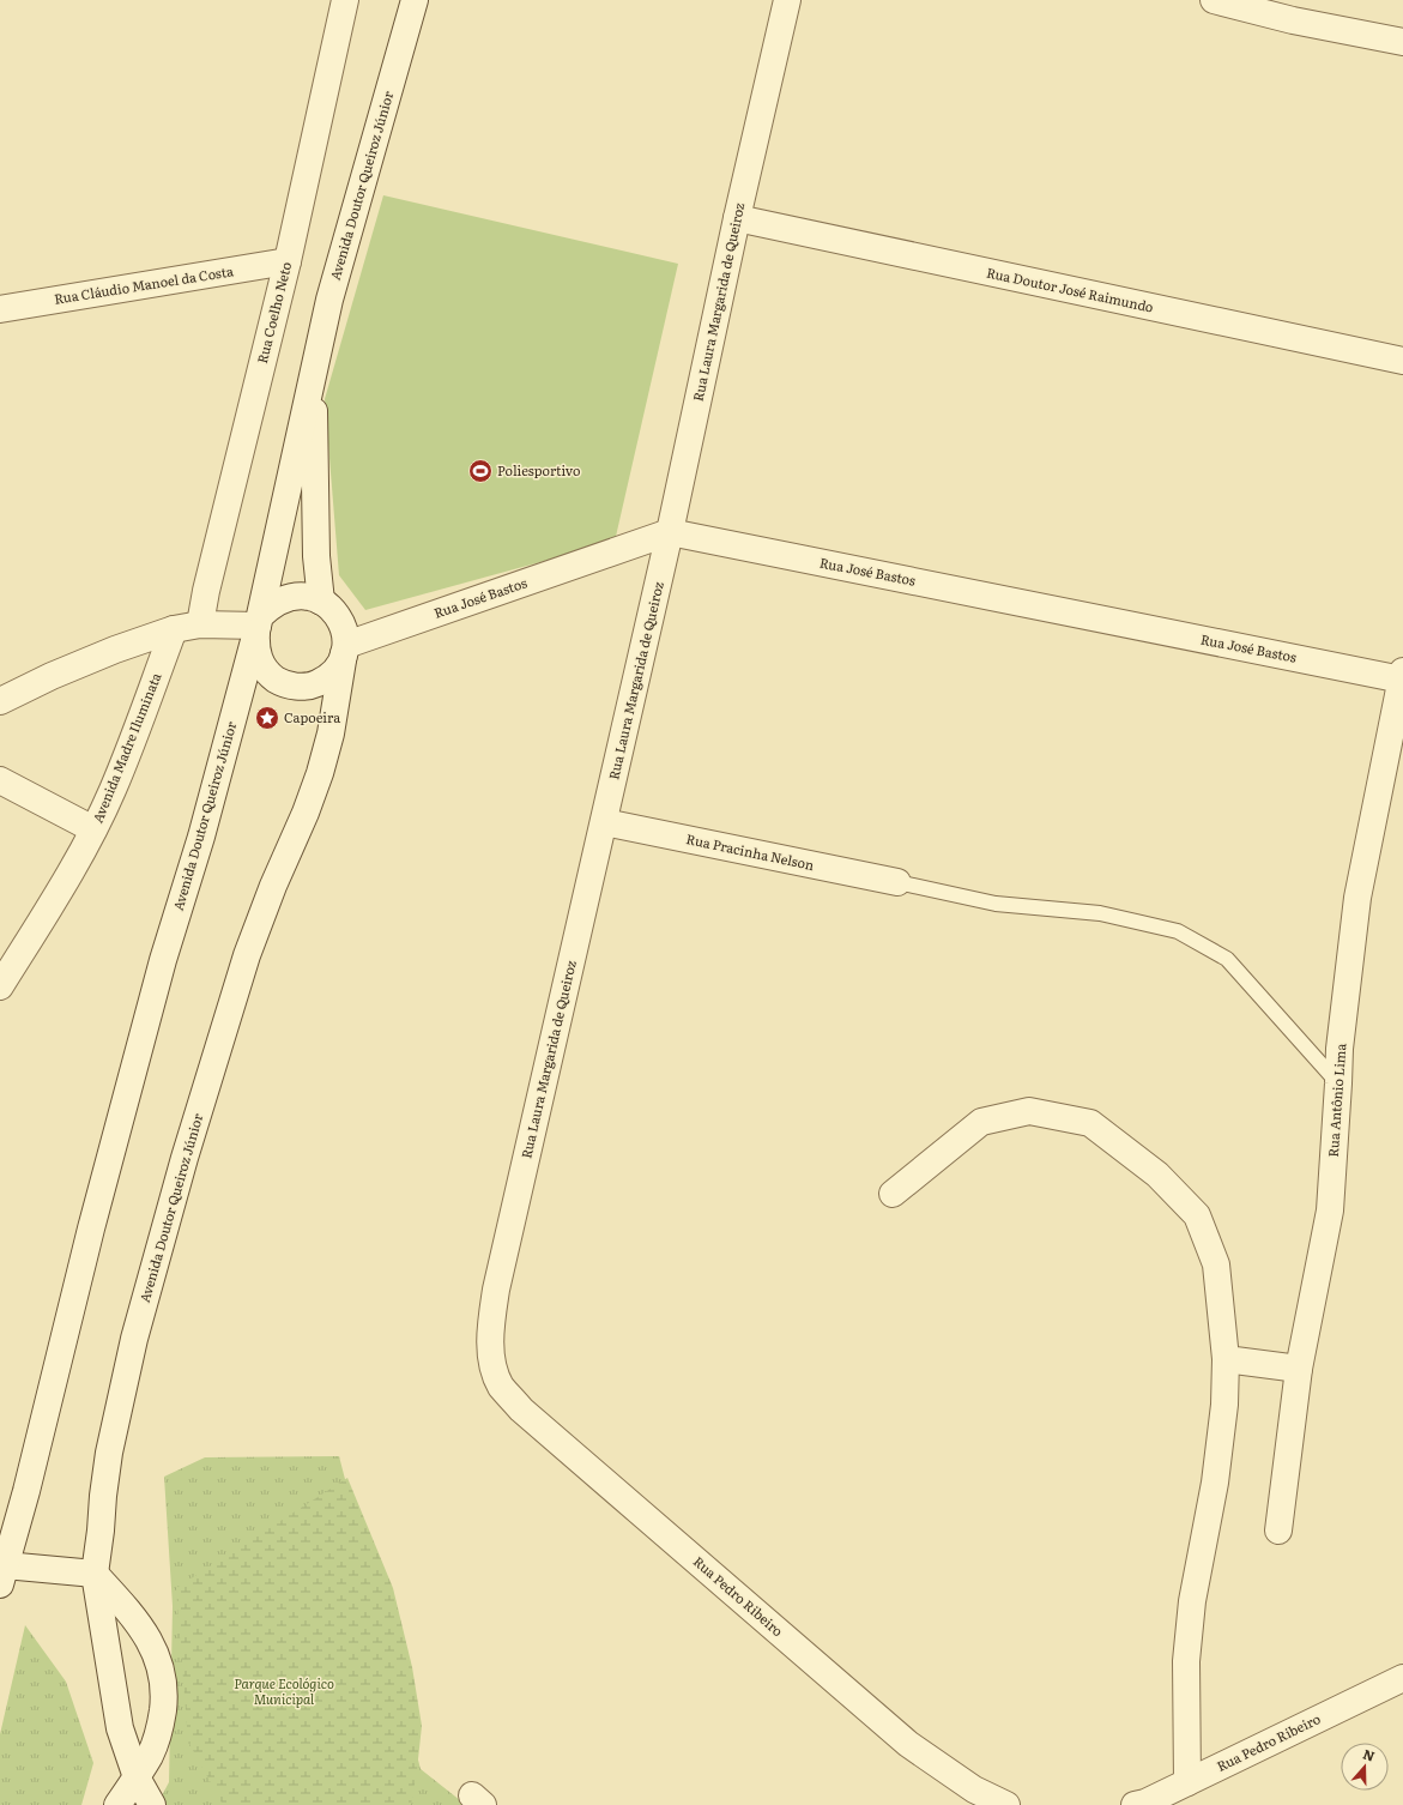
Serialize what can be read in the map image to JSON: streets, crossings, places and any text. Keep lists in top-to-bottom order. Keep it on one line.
{"streets":{"street":["Avenida Doutor Queiroz Júnior","Rua Cláudio Manoel da Costa","Rua Doutor José Raimundo","Rua Laura Margarida de Queiroz","Rua Coelho Neto","Rua José Bastos","Avenida Madre Iluminata","Rua Pracinha Nelson","Rua Antônio Lima","Rua Pedro Ribeiro"]},"crossings":[["Avenida Doutor Queiroz Júnior","Rua José Bastos"],["Rua Cláudio Manoel da Costa","Rua Coelho Neto"],["Rua Doutor José Raimundo","Rua Laura Margarida de Queiroz"],["Rua Laura Margarida de Queiroz","Rua José Bastos"],["Rua Laura Margarida de Queiroz","Rua Pracinha Nelson"],["Rua Laura Margarida de Queiroz","Rua Pedro Ribeiro"],["Rua José Bastos","Rua Antônio Lima"]],"parks":["Parque Ecológico Municipal"],"places":{"sports":["Poliesportivo"],"place":["Capoeira"]},"north":"top"}
